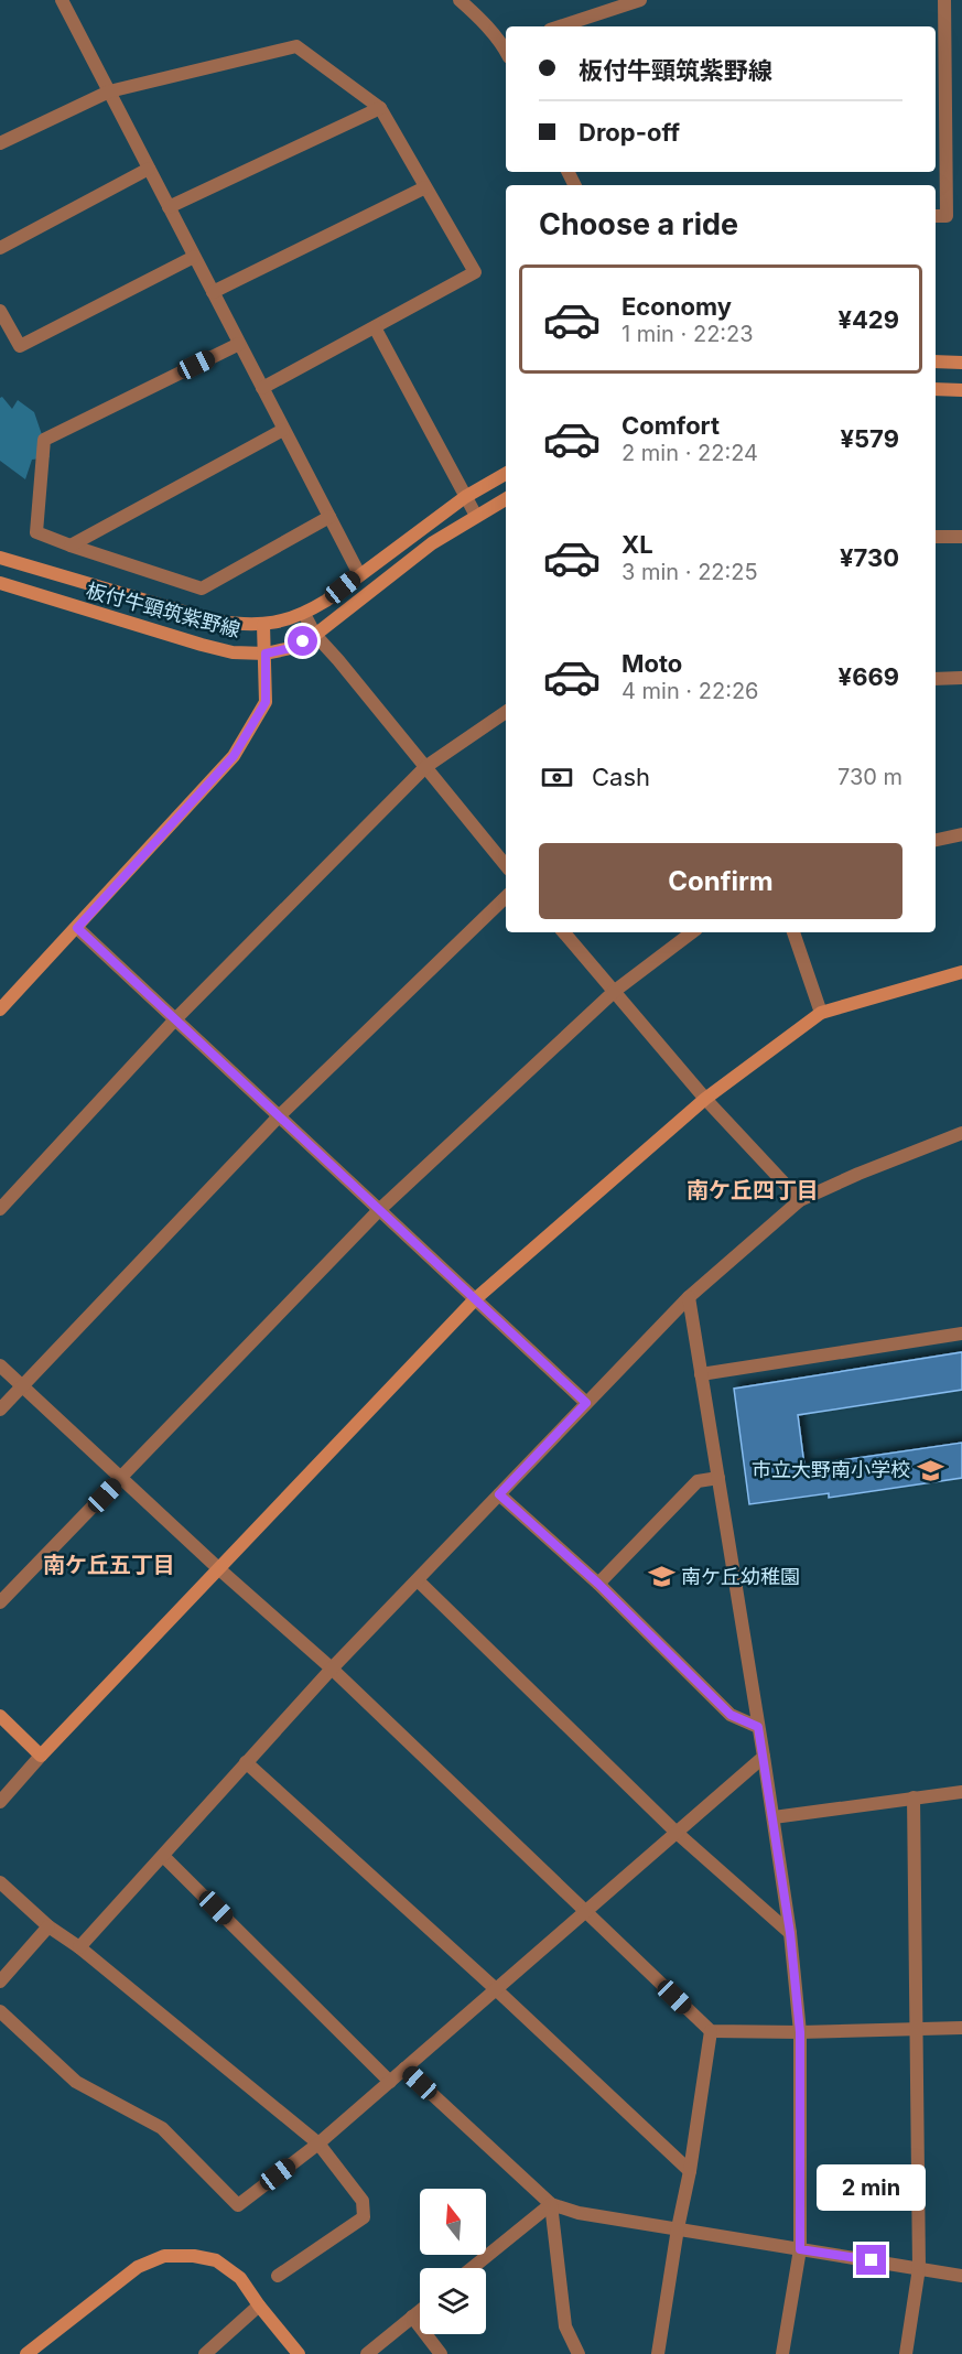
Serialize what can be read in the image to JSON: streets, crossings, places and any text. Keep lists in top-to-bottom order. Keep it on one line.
{"streets":{"street":["板付牛頸筑紫野線"]},"districts":["南ケ丘四丁目","南ケ丘五丁目"],"places":{"school or university":["市立大野南小学校","南ケ丘幼稚園"]},"north":"top","page":{"banner":["板付牛頸筑紫野線","Drop-off"],"heading":"Choose a ride","list":[{"name":"Economy","note":"1 min · 22:23","value":"¥429"},{"name":"Comfort","note":"2 min · 22:24","value":"¥579"},{"name":"XL","note":"3 min · 22:25","value":"¥730"},{"name":"Moto","note":"4 min · 22:26","value":"¥669"}],"pay":["Cash","730 m"],"buttons":"Confirm","bubble":"2 min"}}
